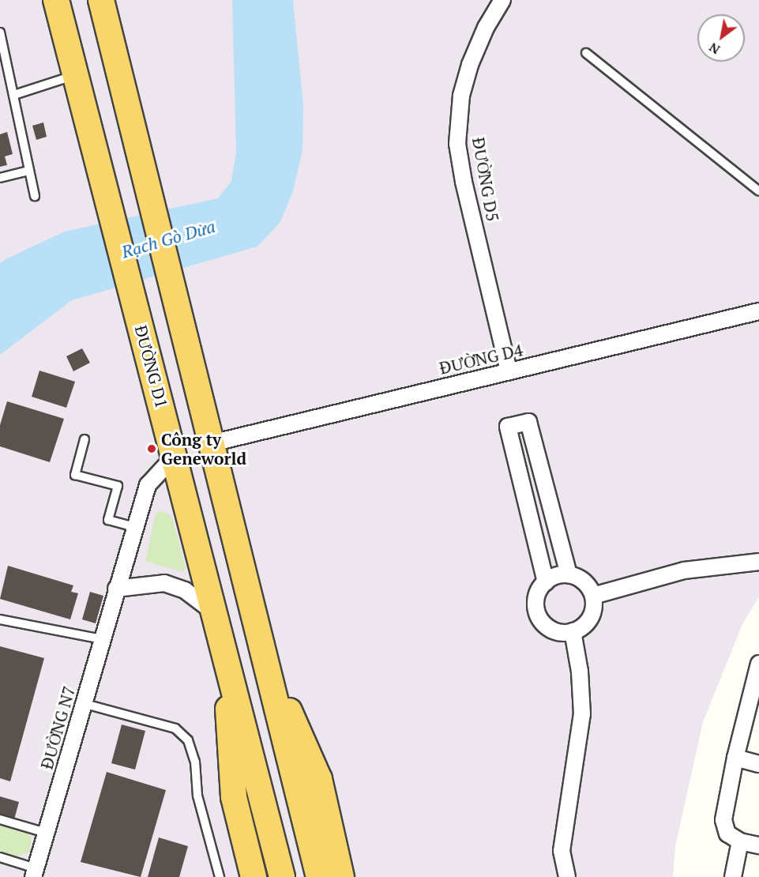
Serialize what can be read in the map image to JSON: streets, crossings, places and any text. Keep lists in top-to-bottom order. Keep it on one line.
{"streets":{"main road":["ĐƯỜNG D1"],"street":["ĐƯỜNG D5","ĐƯỜNG D4","ĐƯỜNG N7"]},"crossings":[["ĐƯỜNG D5","ĐƯỜNG D4"],["ĐƯỜNG D1","ĐƯỜNG N7"]],"water":["Rạch Gò Dừa"],"places":["Công ty Geneworld"],"north":"bottom left"}
